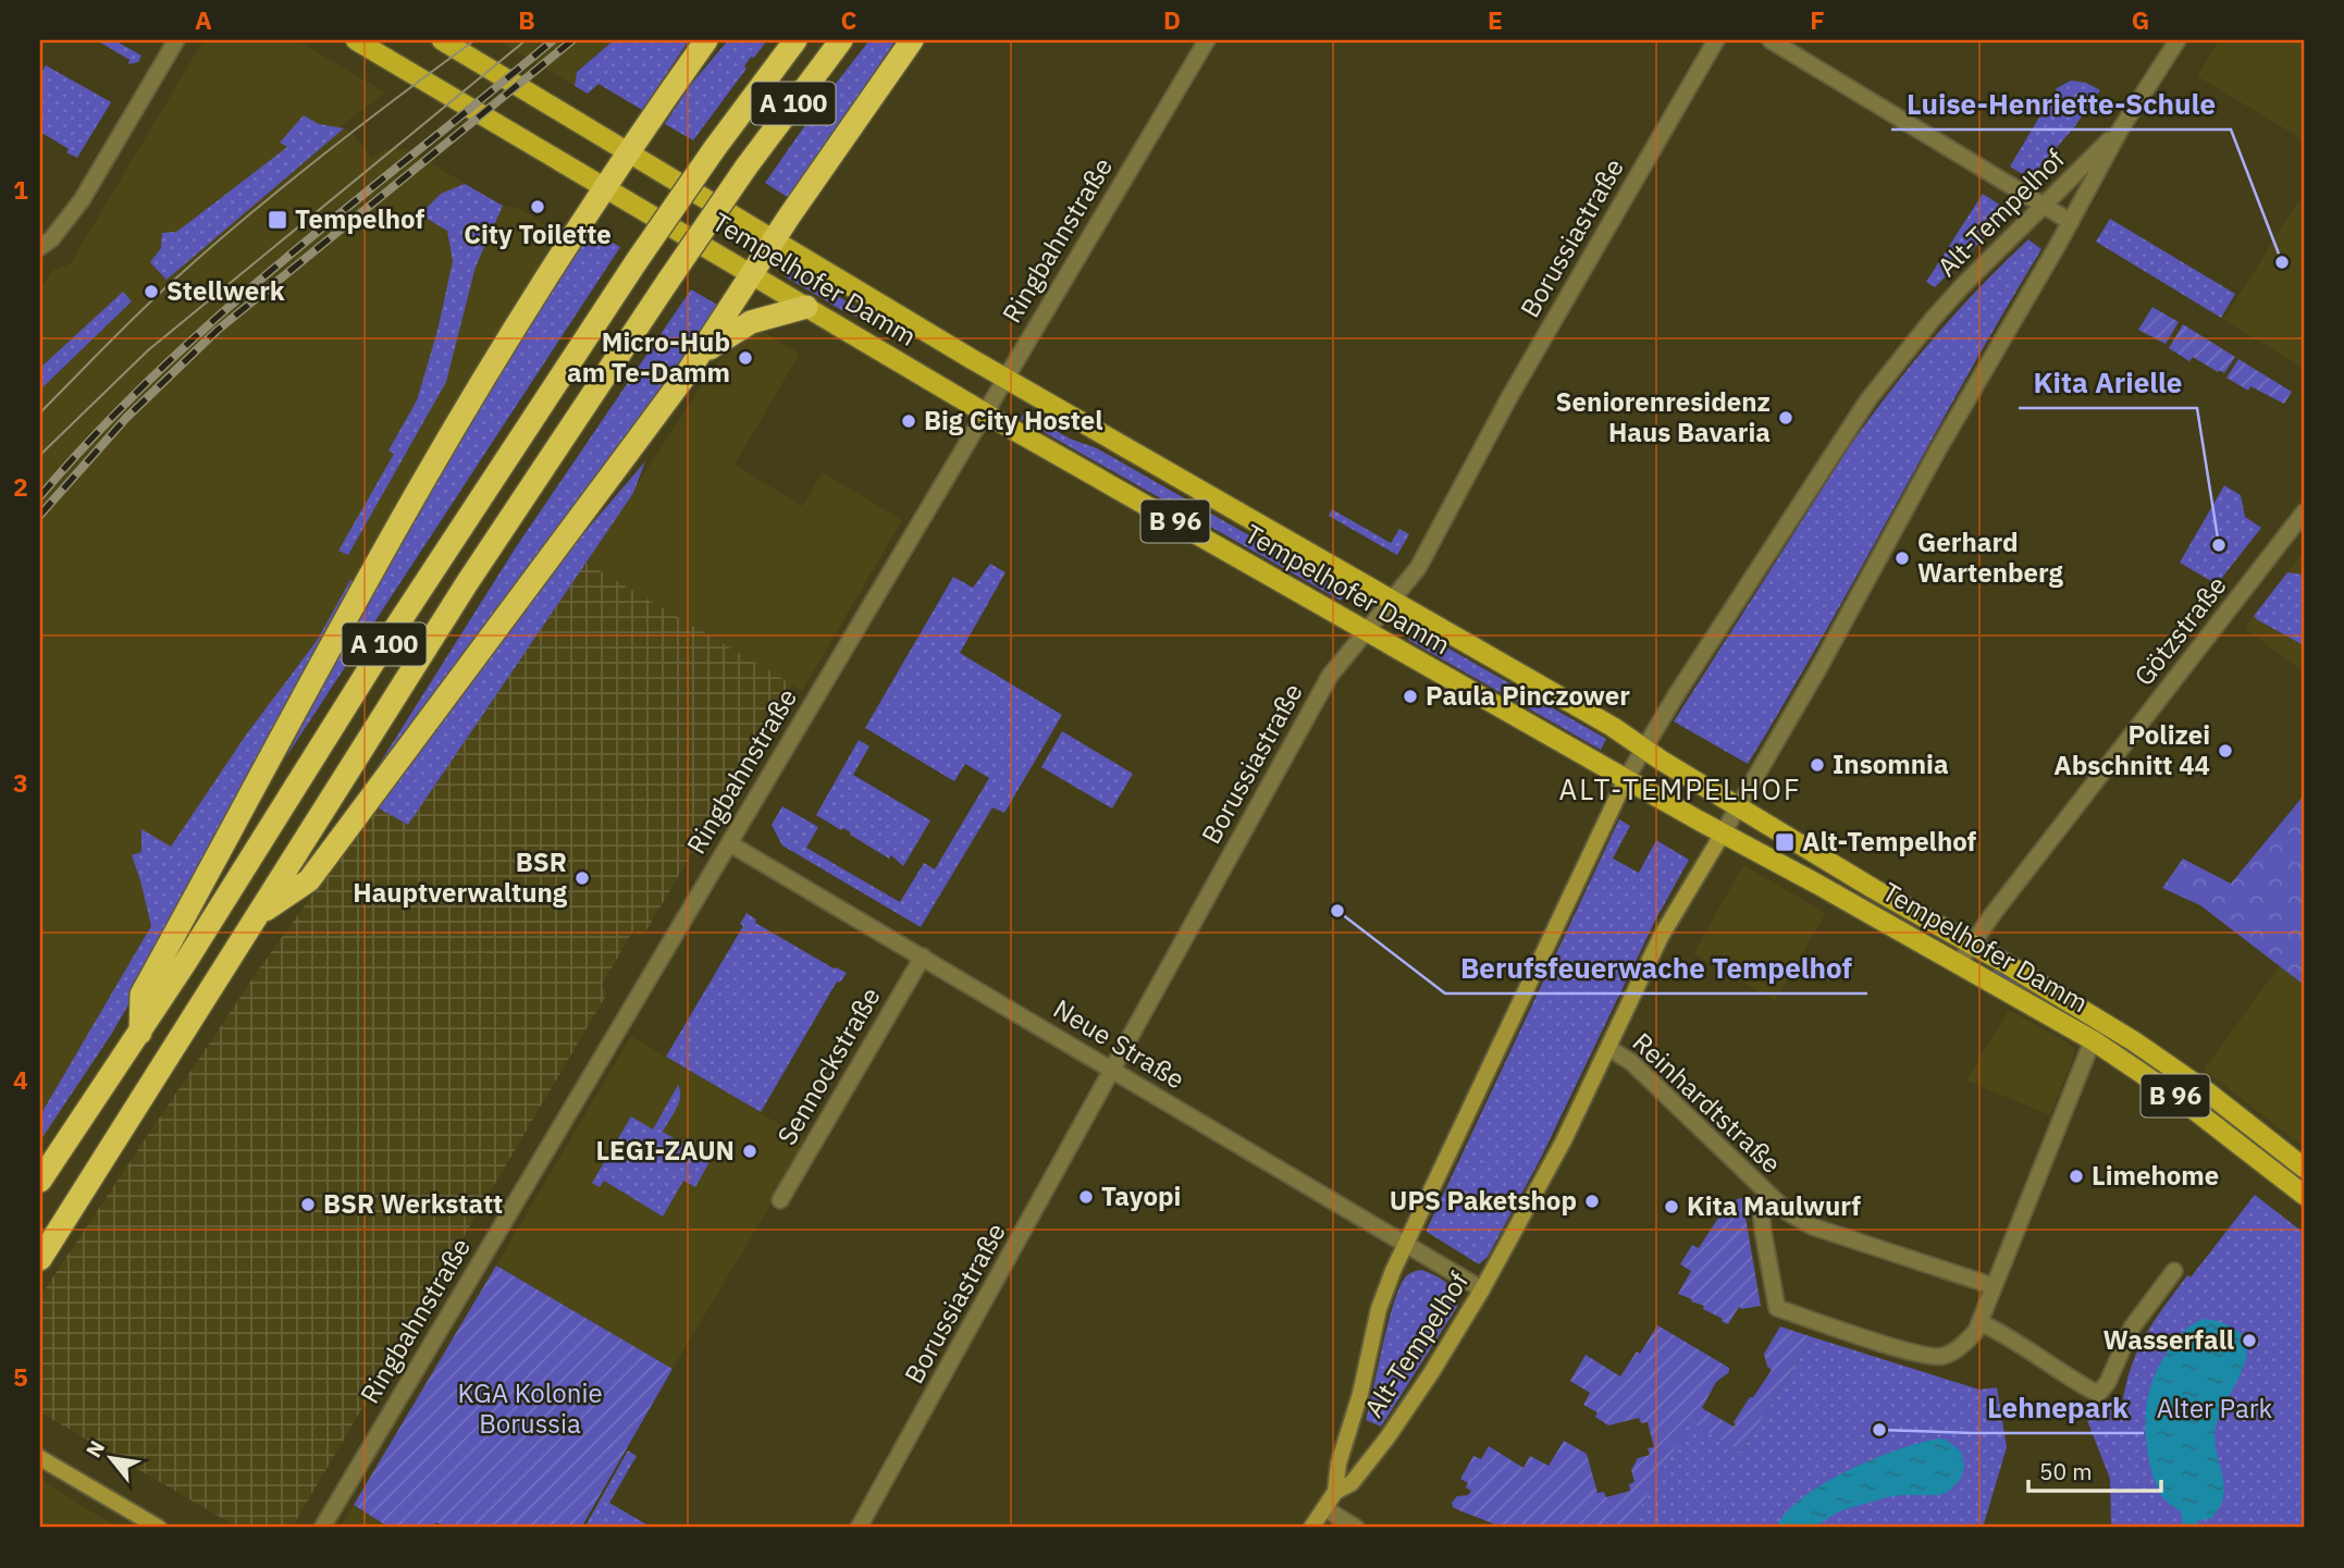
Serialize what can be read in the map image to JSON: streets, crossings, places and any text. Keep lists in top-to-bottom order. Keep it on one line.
{"streets":{"highway":["A 100"],"main road":["Alt-Tempelhof","Tempelhofer Damm","B 96"],"street":["Borussiastraße","Ringbahnstraße","Götzstraße","Neue Straße","Sennockstraße","Reinhardtstraße"]},"crossings":[["Alt-Tempelhof","Tempelhofer Damm"],["Alt-Tempelhof","Neue Straße"],["Alt-Tempelhof","Reinhardtstraße"],["Borussiastraße","Tempelhofer Damm"],["Borussiastraße","Neue Straße"],["Ringbahnstraße","Tempelhofer Damm"],["Ringbahnstraße","Neue Straße"],["Tempelhofer Damm","Götzstraße"],["Neue Straße","Sennockstraße"]],"districts":["ALT-TEMPELHOF"],"parks":["KGA Kolonie Borussia","Alter Park"],"places":{"other":["City Toilette","Luise-Henriette-Schule","Stellwerk","Micro-Hub am Te-Damm","Seniorenresidenz Haus Bavaria","Big City Hostel","Kita Arielle","Gerhard Wartenberg","Paula Pinczower","Polizei Abschnitt 44","Insomnia","BSR Hauptverwaltung","Berufsfeuerwache Tempelhof","LEGI-ZAUN","Limehome","Tayopi","UPS Paketshop","BSR Werkstatt","Kita Maulwurf","Wasserfall","Lehnepark"],"transit":["Tempelhof","Alt-Tempelhof"]},"scale_bar":"50 m","north":"top left","grid":{"columns":["A","B","C","D","E","F","G"],"rows":["1","2","3","4","5"]}}
